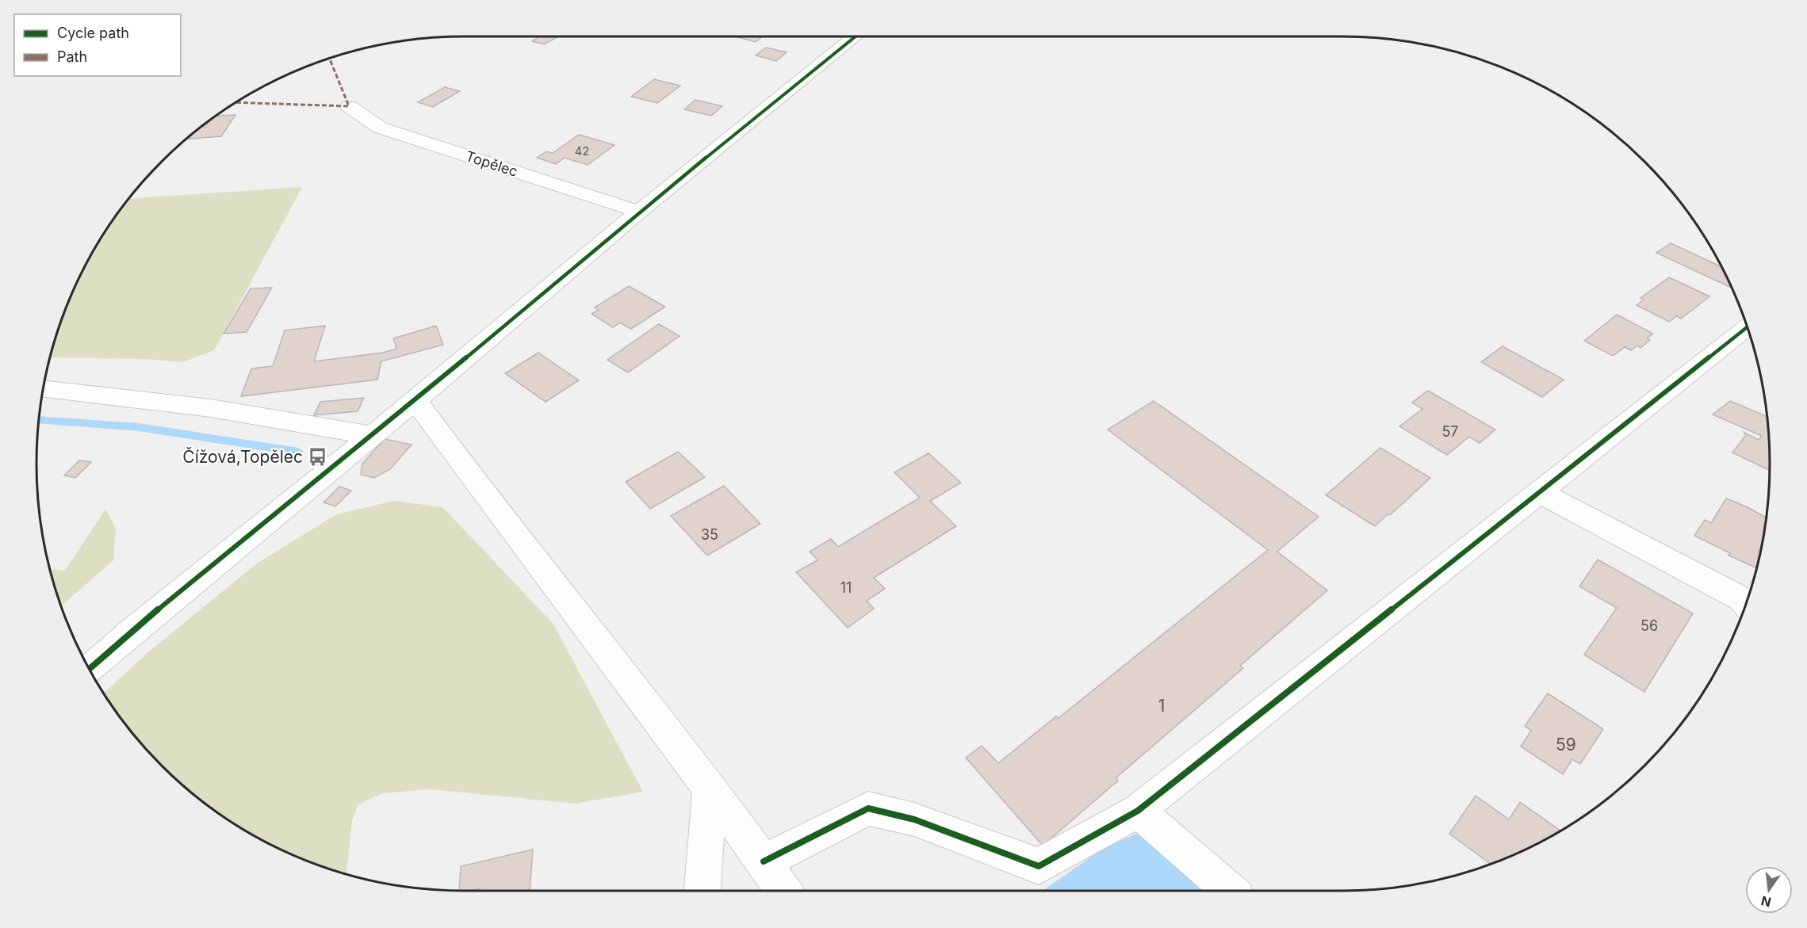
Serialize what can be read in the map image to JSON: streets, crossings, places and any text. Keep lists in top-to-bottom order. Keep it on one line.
{"streets":{"street":["Topělec"]},"places":{"bus stop":["Čížová,Topělec"]},"house_numbers":["42","57","35","11","56","1","59"],"legend":["Cycle path","Path"],"north":"bottom"}
